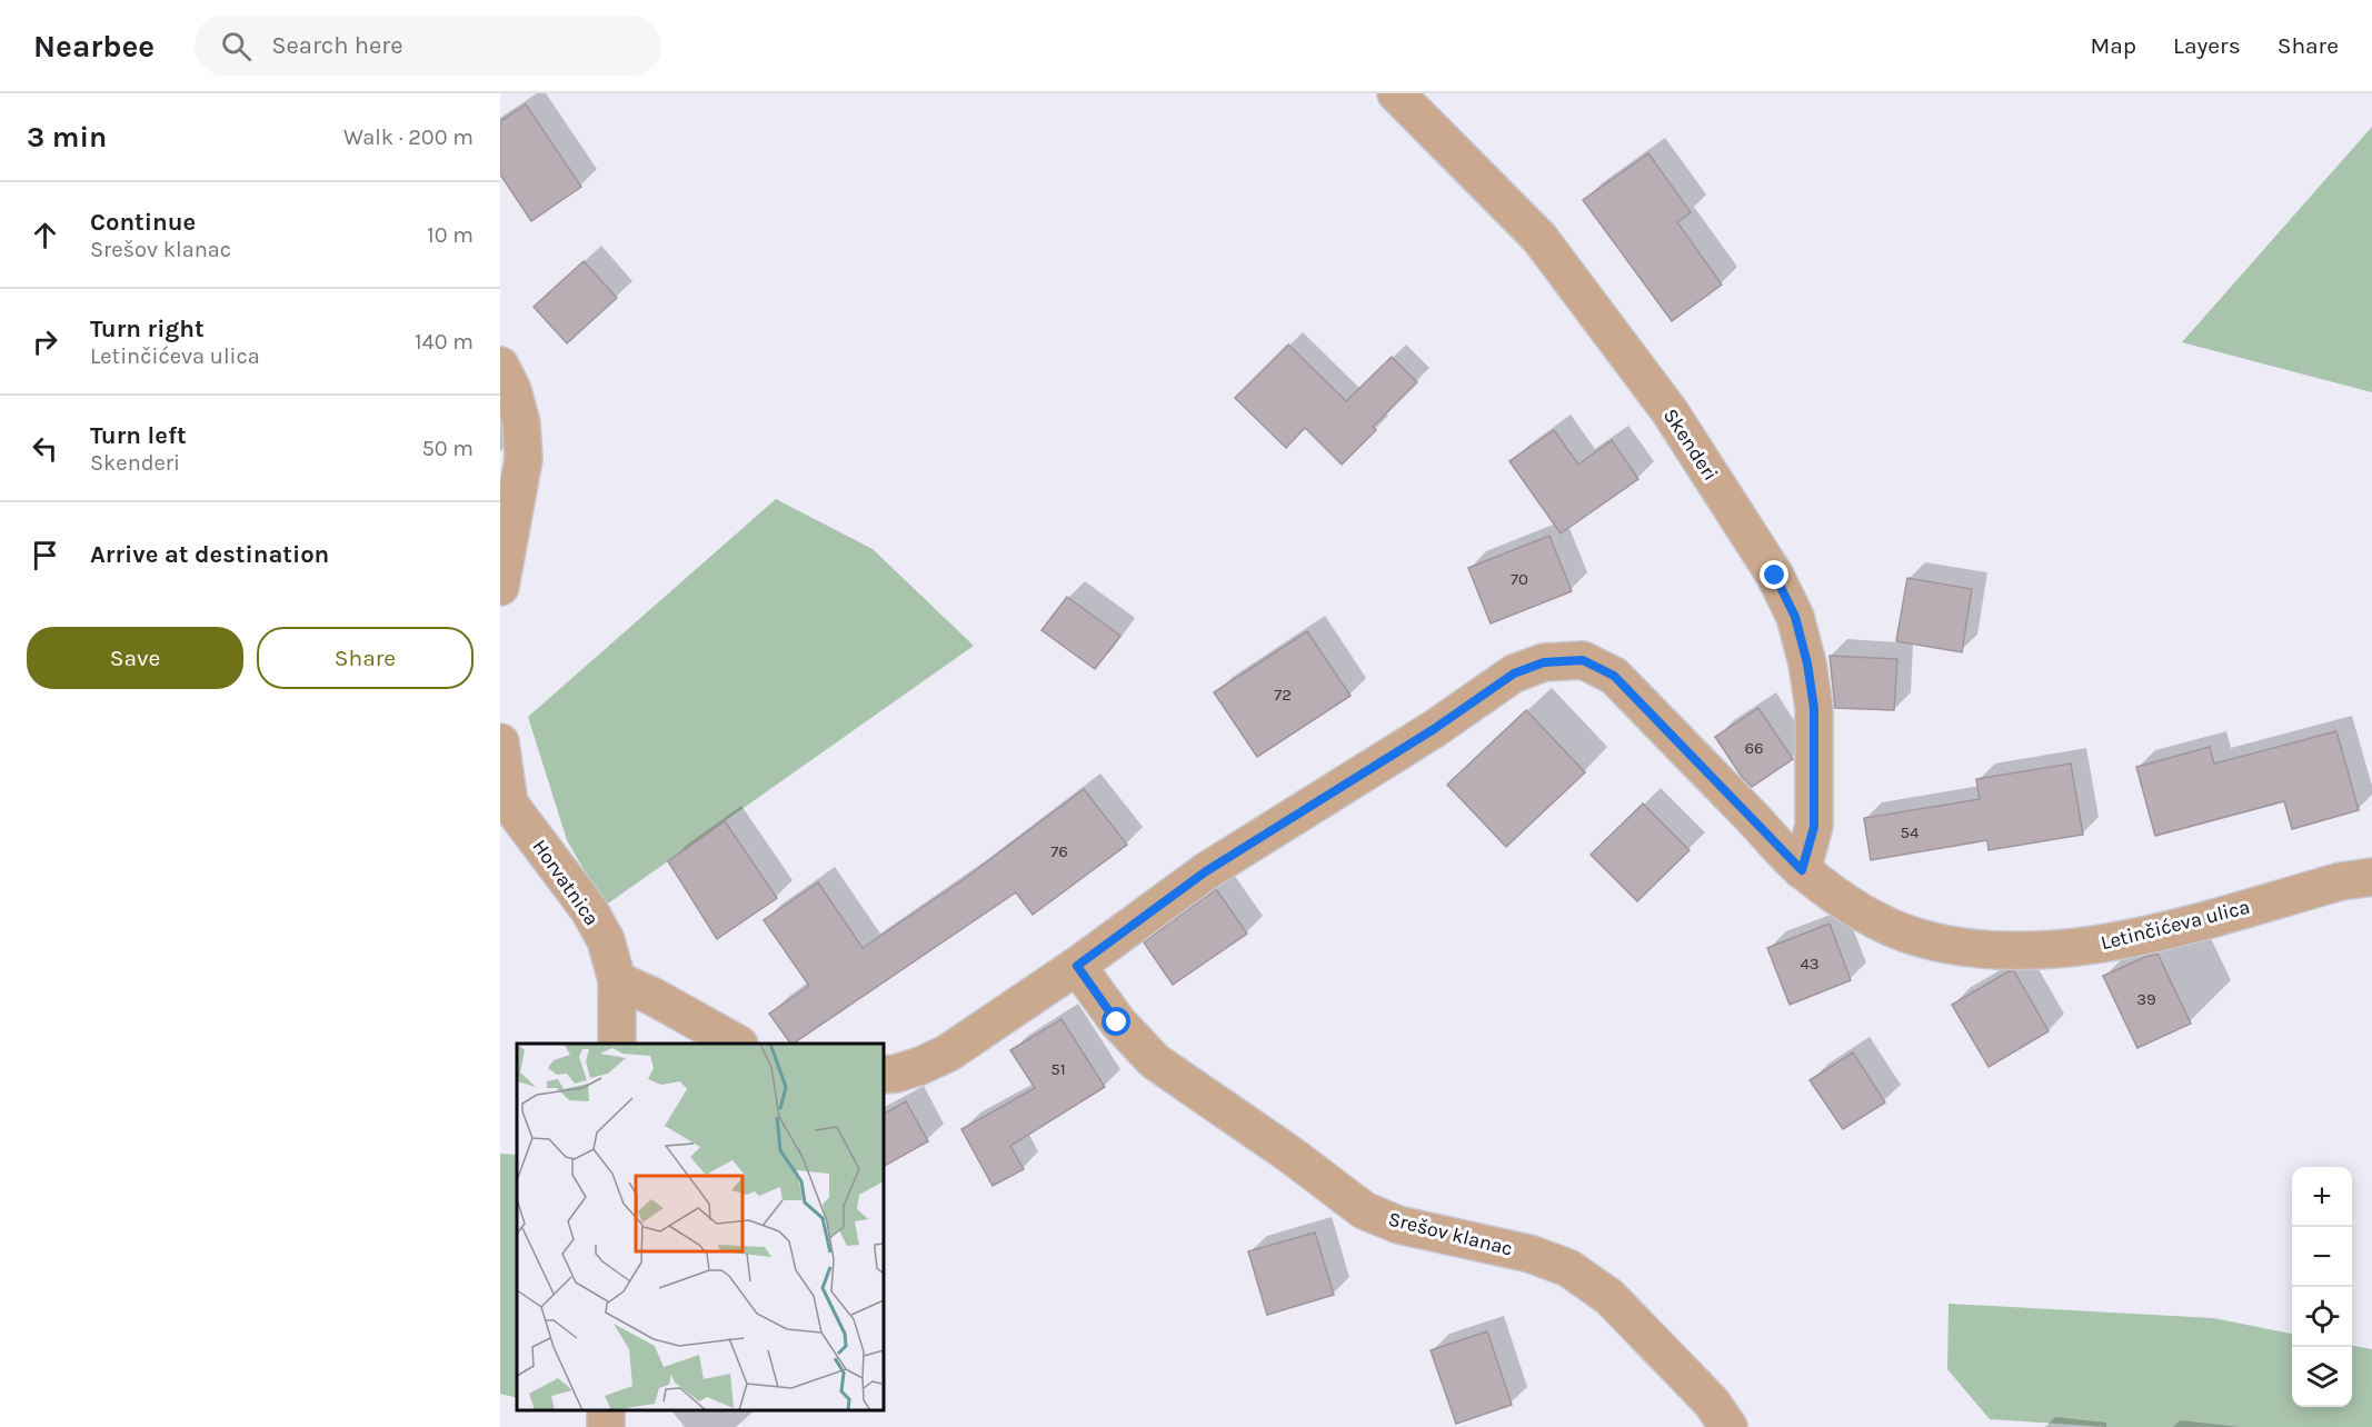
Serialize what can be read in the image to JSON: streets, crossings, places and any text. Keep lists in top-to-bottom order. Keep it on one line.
{"streets":{"street":["Skenderi","Horvatnica","Letinčićeva ulica","Srešov klanac"]},"crossings":[["Skenderi","Letinčićeva ulica"],["Letinčićeva ulica","Srešov klanac"]],"house_numbers":["70","72","66","54","76","43","39","51"],"page":{"header":"Nearbee","search":"Search here","nav":["Map","Layers","Share"],"heading":["3 min","Walk · 200 m"],"list":[["Continue","Srešov klanac","10 m"],["Turn right","Letinčićeva ulica","140 m"],["Turn left","Skenderi","50 m"],"Arrive at destination"],"buttons":["Save","Share"],"map_buttons":["+","−"]}}
